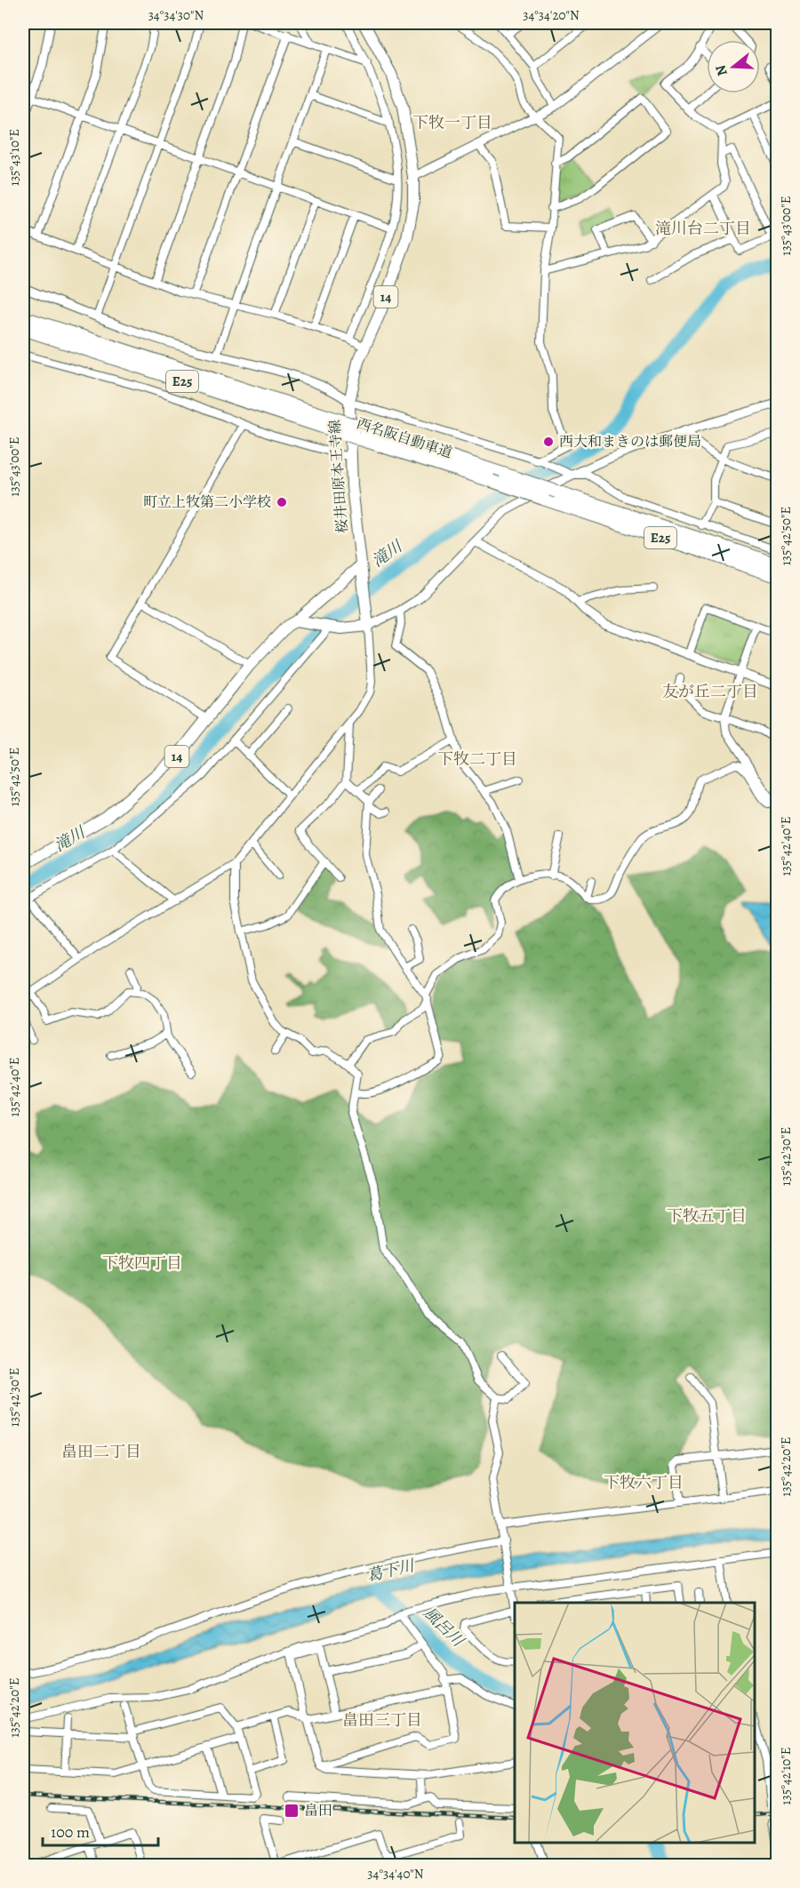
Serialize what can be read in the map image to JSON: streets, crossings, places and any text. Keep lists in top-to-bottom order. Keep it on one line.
{"streets":{"highway":["E25","西名阪自動車道"],"main road":["14","桜井田原本王寺線"]},"crossings":[["14","桜井田原本王寺線"]],"districts":["下牧一丁目","滝川台二丁目","友が丘二丁目","下牧二丁目","下牧五丁目","下牧四丁目","畠田二丁目","下牧六丁目","畠田三丁目"],"water":["滝川","葛下川","風呂川"],"places":{"other":["西大和まきのは郵便局","町立上牧第二小学校"],"transit":["畠田"]},"scale_bar":"100 m","north":"left","coordinates":["34°34'30\"N","34°34'20\"N","135°43'10\"E","135°43'00\"E","135°42'50\"E","135°42'40\"E","135°42'30\"E","135°42'20\"E","135°42'10\"E","34°34'40\"N"]}
